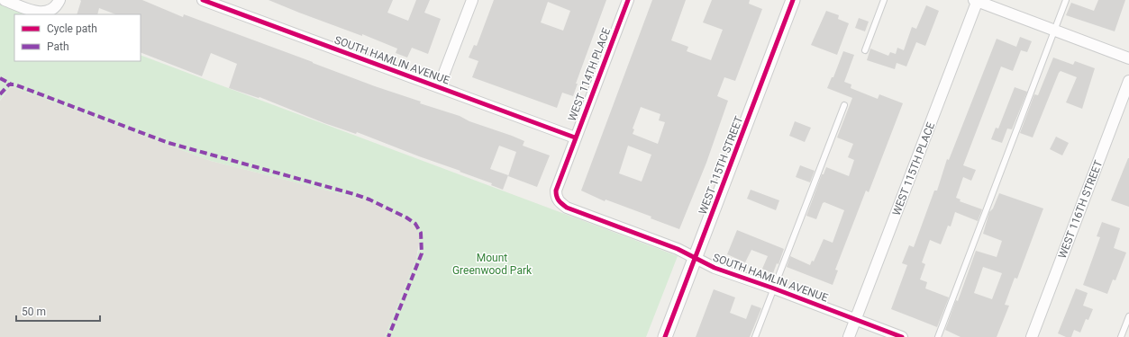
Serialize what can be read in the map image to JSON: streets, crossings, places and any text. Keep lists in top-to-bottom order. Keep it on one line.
{"streets":{"street":["SOUTH HAMLIN AVENUE","WEST 114TH PLACE","WEST 115TH STREET","WEST 115TH PLACE","WEST 116TH STREET"]},"crossings":[["SOUTH HAMLIN AVENUE","WEST 114TH PLACE"],["SOUTH HAMLIN AVENUE","WEST 115TH STREET"],["SOUTH HAMLIN AVENUE","WEST 115TH PLACE"]],"parks":["Mount Greenwood Park"],"legend":["Cycle path","Path"],"scale_bar":"50 m"}
